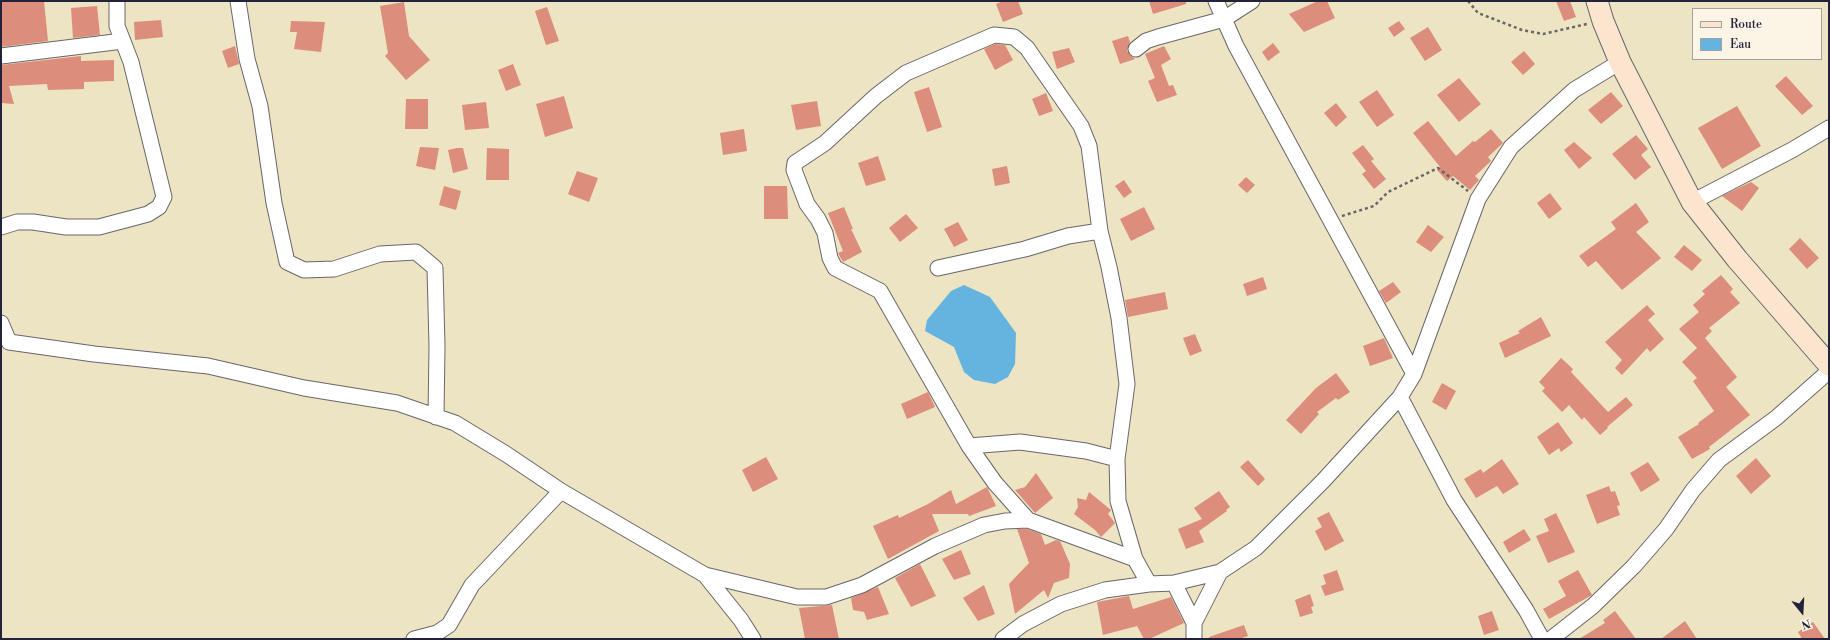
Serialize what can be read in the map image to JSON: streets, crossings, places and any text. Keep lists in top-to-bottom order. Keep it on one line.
{"legend":["Route","Eau"],"north":"bottom"}
